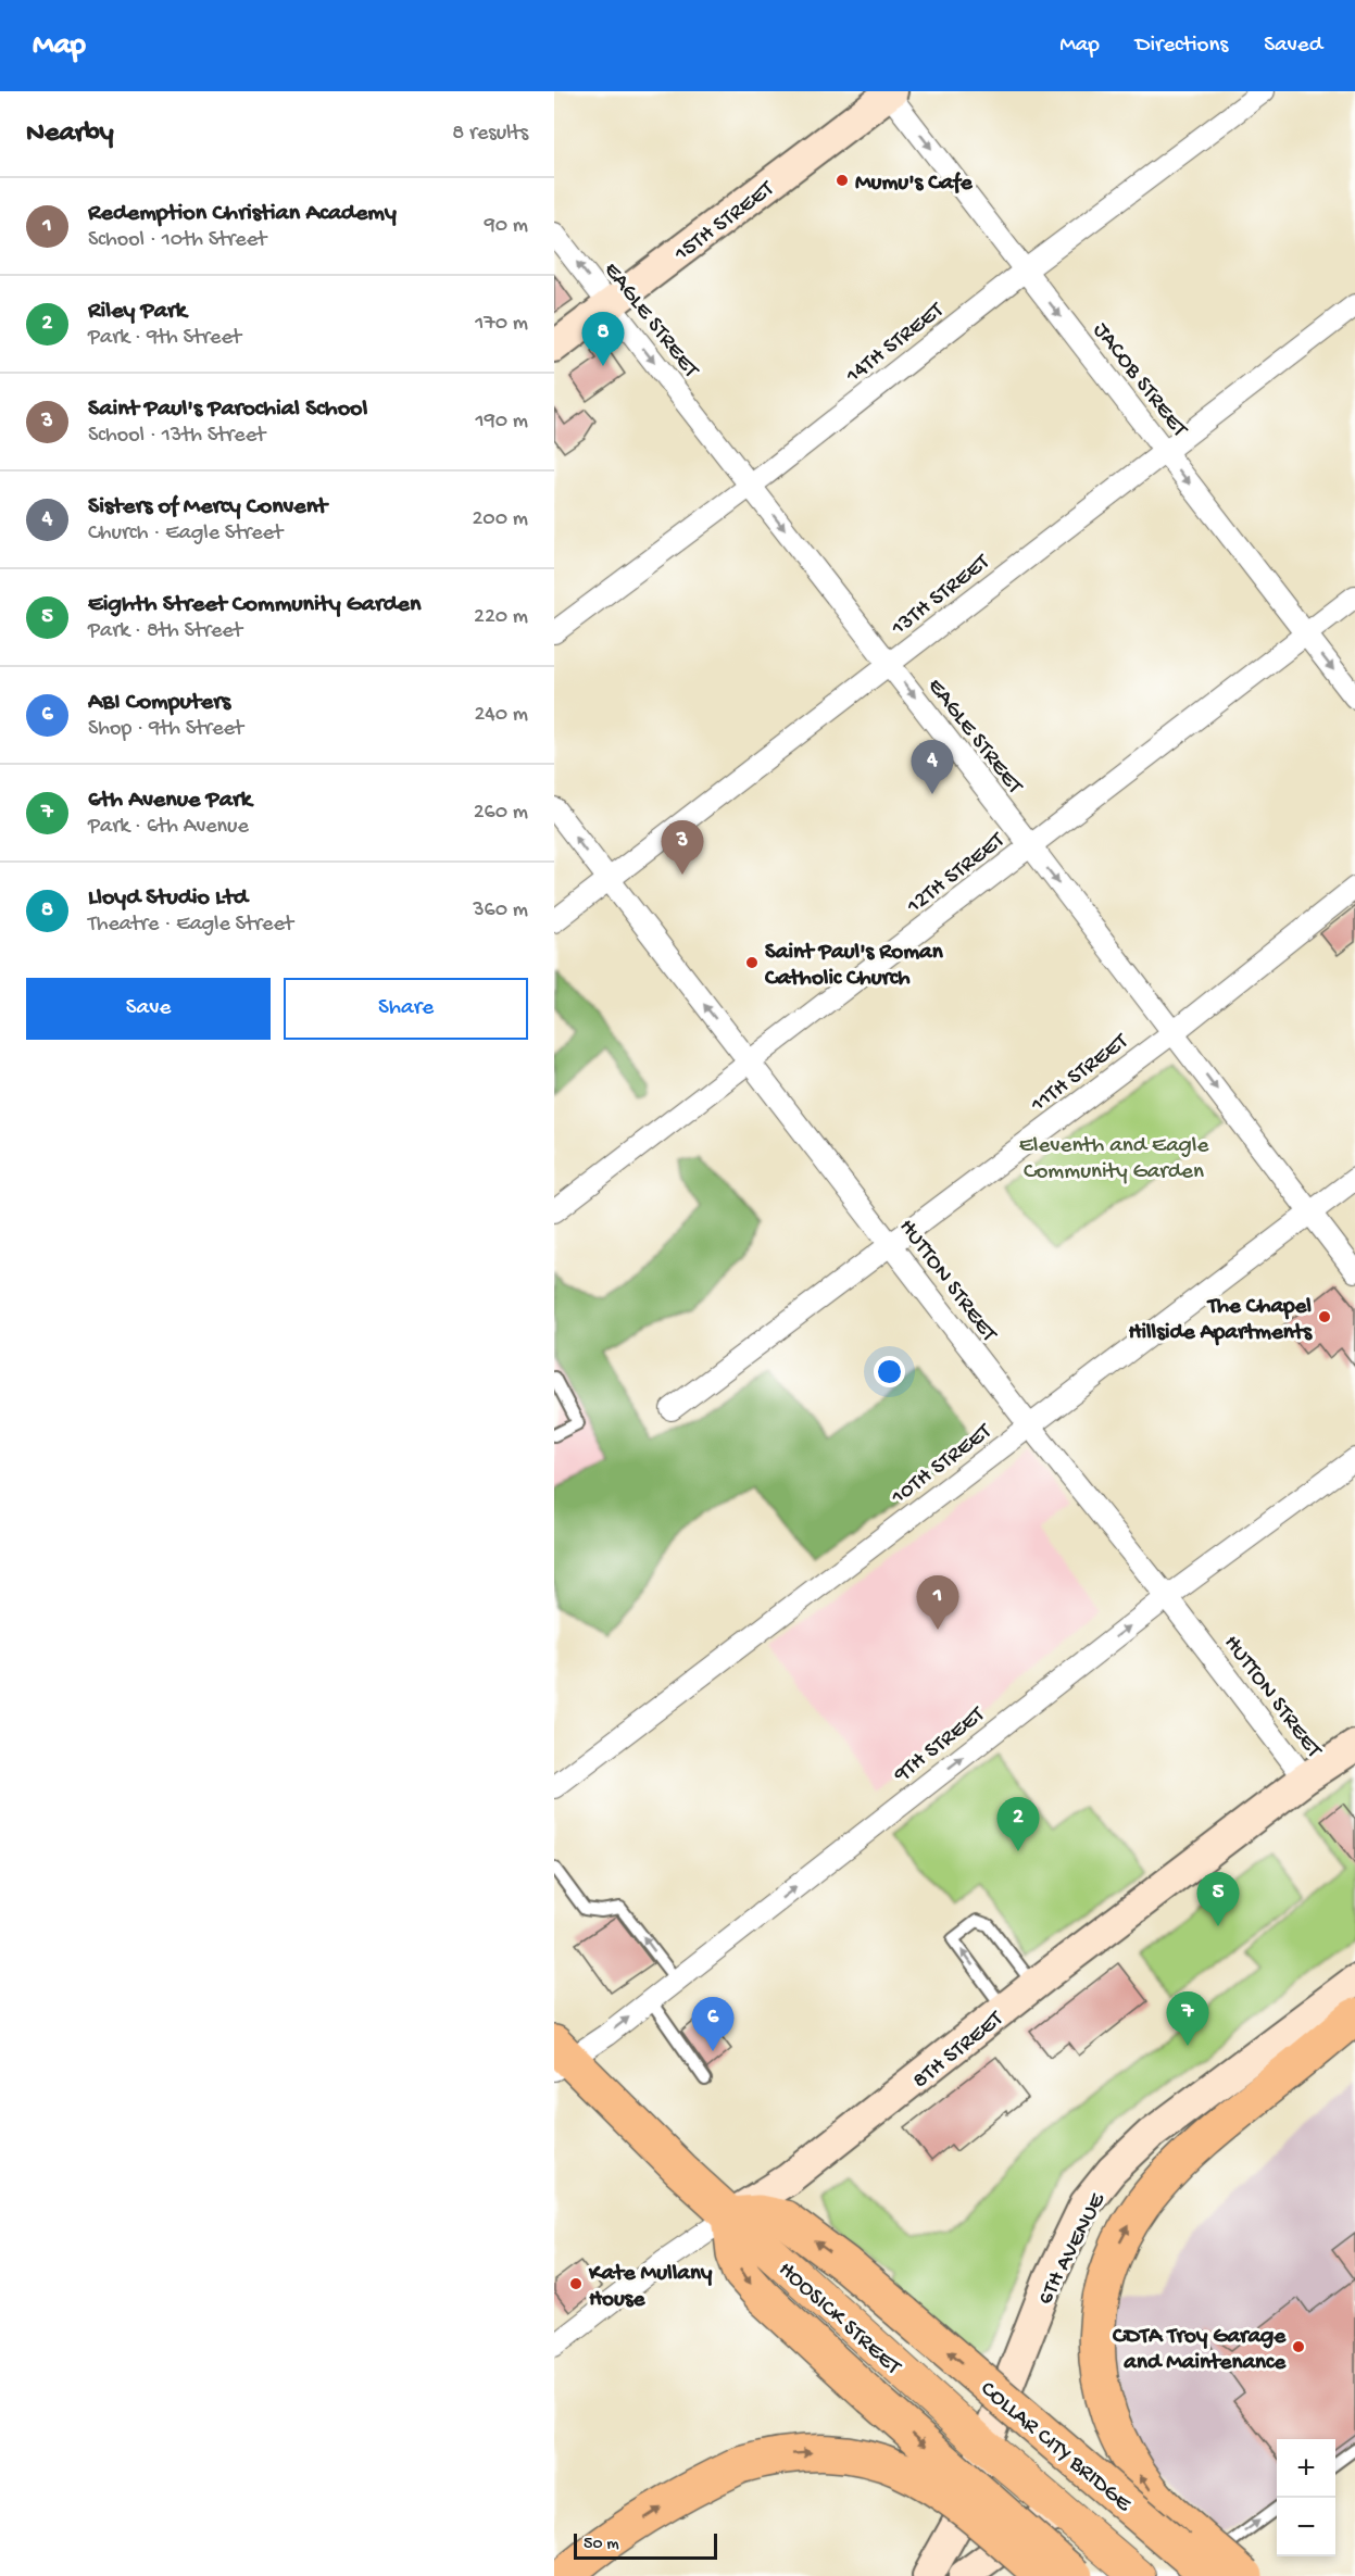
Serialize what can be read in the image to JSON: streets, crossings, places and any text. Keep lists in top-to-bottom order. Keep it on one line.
{"streets":{"highway":["HOOSICK STREET","COLLAR CITY BRIDGE"],"street":["15TH STREET","EAGLE STREET","14TH STREET","JACOB STREET","13TH STREET","12TH STREET","11TH STREET","HUTTON STREET","10TH STREET","9TH STREET","8TH STREET","6TH AVENUE"]},"crossings":[["15TH STREET","EAGLE STREET"],["15TH STREET","JACOB STREET"],["EAGLE STREET","14TH STREET"],["EAGLE STREET","13TH STREET"],["EAGLE STREET","12TH STREET"],["EAGLE STREET","11TH STREET"],["EAGLE STREET","10TH STREET"],["14TH STREET","JACOB STREET"],["JACOB STREET","13TH STREET"],["JACOB STREET","12TH STREET"],["13TH STREET","HUTTON STREET"],["12TH STREET","HUTTON STREET"],["11TH STREET","HUTTON STREET"],["HUTTON STREET","10TH STREET"],["HUTTON STREET","9TH STREET"],["HUTTON STREET","8TH STREET"],["9TH STREET","HOOSICK STREET"],["8TH STREET","HOOSICK STREET"],["8TH STREET","COLLAR CITY BRIDGE"],["6TH AVENUE","HOOSICK STREET"],["HOOSICK STREET","COLLAR CITY BRIDGE"]],"one_way":["EAGLE STREET","JACOB STREET","9TH STREET"],"parks":["Eleventh and Eagle Community Garden"],"places":["Mumu's Cafe","Saint Paul's Roman Catholic Church","The Chapel Hillside Apartments","Kate Mullany House","CDTA Troy Garage and Maintenance"],"scale_bar":"50 m","page":{"header":"Map","nav":["Map","Directions","Saved"],"heading":["Nearby","8 results"],"list":[{"mark":"1","name":"Redemption Christian Academy","note":"School · 10th Street","value":"90 m"},{"mark":"2","name":"Riley Park","note":"Park · 9th Street","value":"170 m"},{"mark":"3","name":"Saint Paul's Parochial School","note":"School · 13th Street","value":"190 m"},{"mark":"4","name":"Sisters of Mercy Convent","note":"Church · Eagle Street","value":"200 m"},{"mark":"5","name":"Eighth Street Community Garden","note":"Park · 8th Street","value":"220 m"},{"mark":"6","name":"ABI Computers","note":"Shop · 9th Street","value":"240 m"},{"mark":"7","name":"6th Avenue Park","note":"Park · 6th Avenue","value":"260 m"},{"mark":"8","name":"Lloyd Studio Ltd","note":"Theatre · Eagle Street","value":"360 m"}],"pins":["8","4","3","1","2","5","7","6"],"buttons":["Save","Share"],"map_buttons":["+","−"],"scale":"50 m"}}
